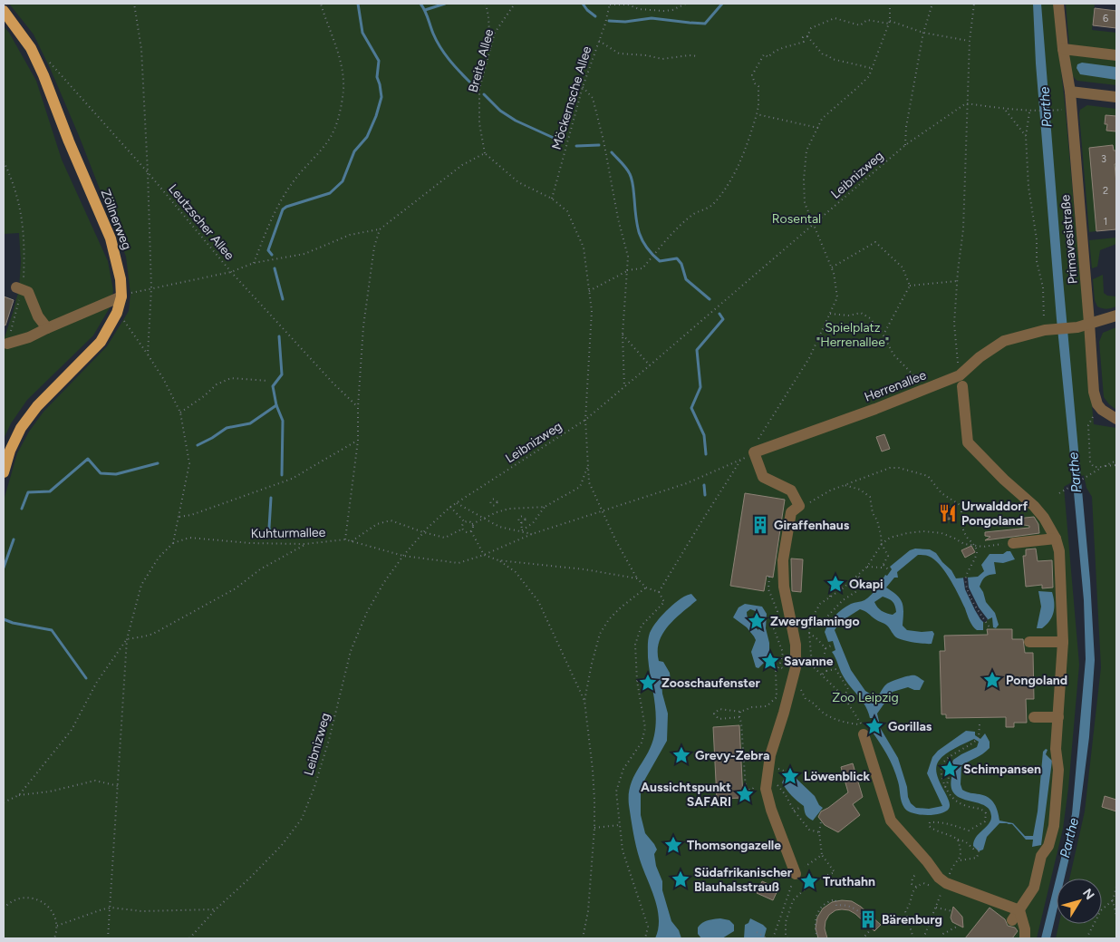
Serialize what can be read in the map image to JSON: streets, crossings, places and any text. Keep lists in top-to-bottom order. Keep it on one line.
{"streets":{"main road":["Zöllnerweg"],"street":["Primavesistraße","Herrenallee"],"path":["Breite Allee","Möckernsche Allee","Leibnizweg","Leutzscher Allee","Kuhturmallee"]},"crossings":[["Leibnizweg","Kuhturmallee"],["Primavesistraße","Herrenallee"]],"water":["Parthe"],"parks":["Rosental","Spielplatz \"Herrenallee\"","Zoo Leipzig"],"places":{"restaurant":["Urwalddorf Pongoland"],"building":["Giraffenhaus","Bärenburg"],"place":["Okapi","Zwergflamingo","Savanne","Pongoland","Zooschaufenster","Gorillas","Grevy-Zebra","Schimpansen","Löwenblick","Aussichtspunkt SAFARI","Thomsongazelle","Südafrikanischer Blauhalsstrauß","Truthahn"]},"house_numbers":["6","3","2","1"],"north":"top right"}
